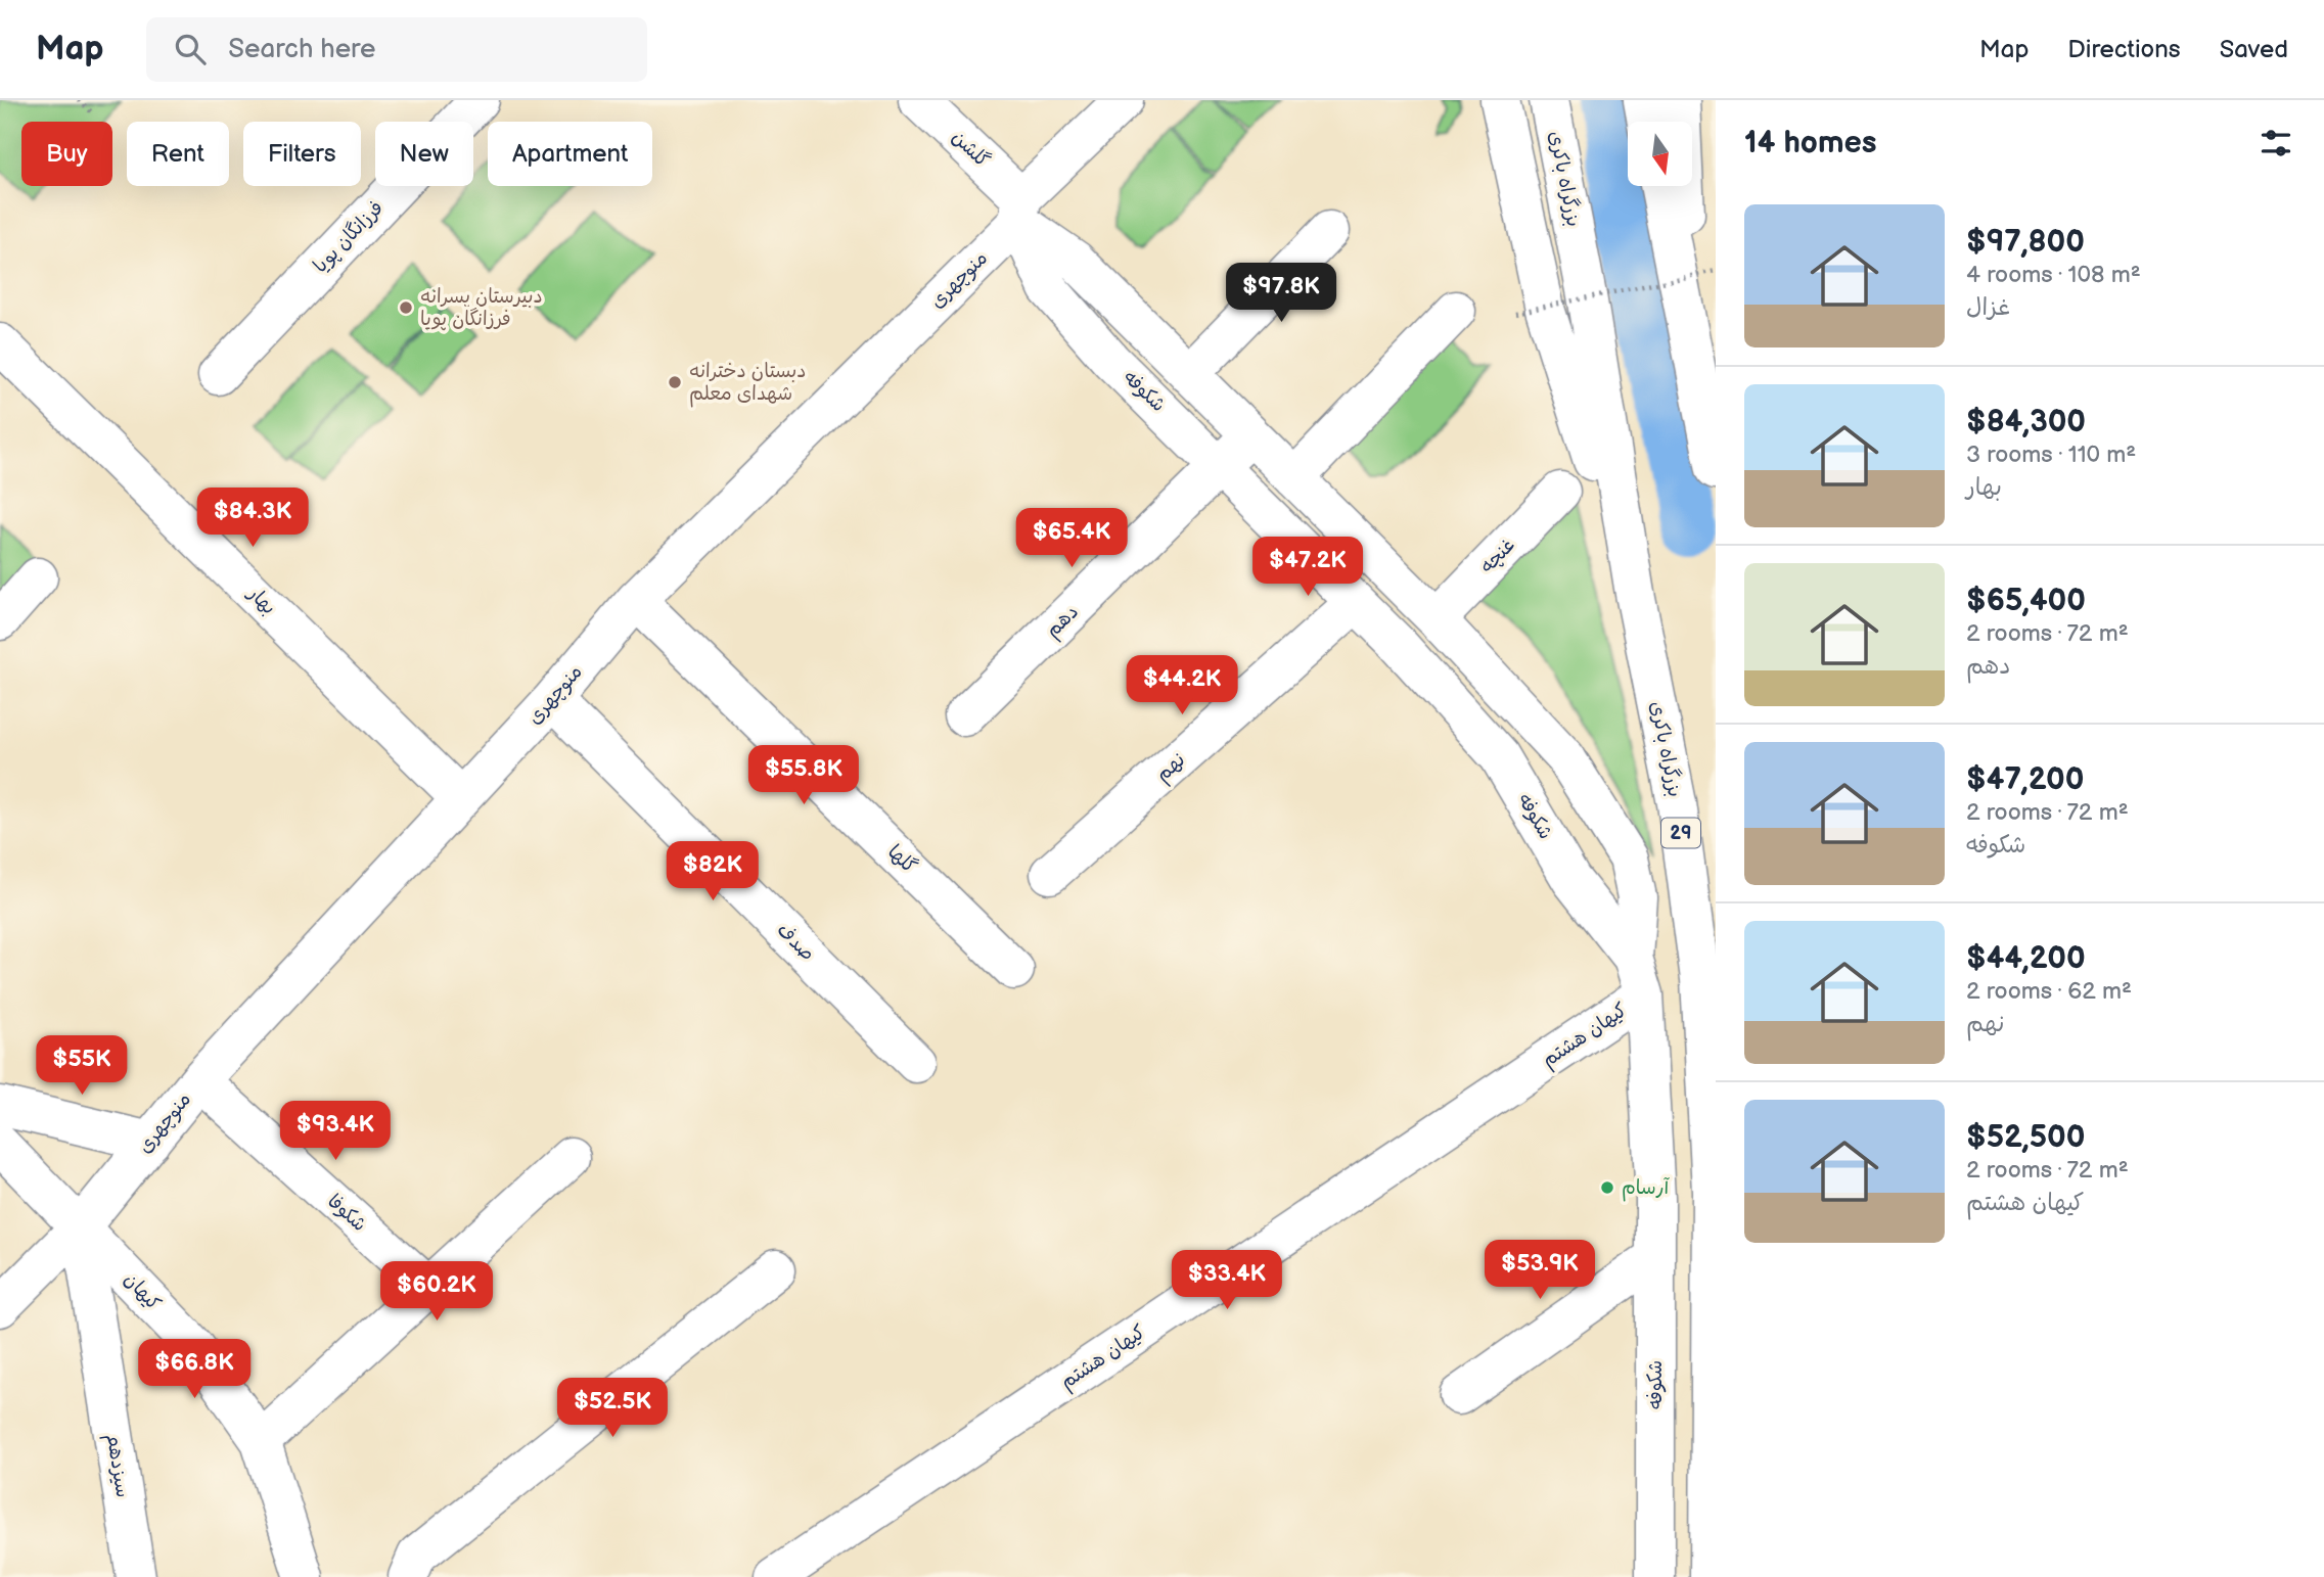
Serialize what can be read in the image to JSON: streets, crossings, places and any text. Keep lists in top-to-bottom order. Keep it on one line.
{"streets":{"main road":["گلشن","بزرگراه باکری","فرزانگان پویا","منوچهری","شکوفه","غنچه","بهار","دهم","نهم","29","گلها","صدف","کیهان هشتم","شکوفا","کیهان","سیزدهم"]},"crossings":[["گلشن","منوچهری"],["گلشن","شکوفه"],["منوچهری","شکوفه"],["منوچهری","بهار"],["منوچهری","گلها"],["منوچهری","صدف"],["منوچهری","شکوفا"],["منوچهری","کیهان"],["منوچهری","سیزدهم"],["شکوفه","دهم"],["شکوفه","نهم"],["شکوفه","کیهان هشتم"],["کیهان","سیزدهم"]],"places":["دبیرستان پسرانه فرزانگان پویا","دبستان دخترانه شهدای معلم","آرسام"],"north":"bottom","page":{"header":"Map","search":"Search here","nav":["Map","Directions","Saved"],"heading":"14 homes","chip":["Buy","Rent","Filters","New","Apartment"],"list":[{"name":"$97,800","note":"4 rooms · 108 m² · غزال"},{"name":"$84,300","note":"3 rooms · 110 m² · بهار"},{"name":"$65,400","note":"2 rooms · 72 m² · دهم"},{"name":"$47,200","note":"2 rooms · 72 m² · شکوفه"},{"name":"$44,200","note":"2 rooms · 62 m² · نهم"},{"name":"$52,500","note":"2 rooms · 72 m² · کیهان هشتم"}],"price":["$97.8K","$84.3K","$65.4K","$47.2K","$44.2K","$55.8K","$82K","$55K","$93.4K","$53.9K","$33.4K","$60.2K","$66.8K","$52.5K"]}}
